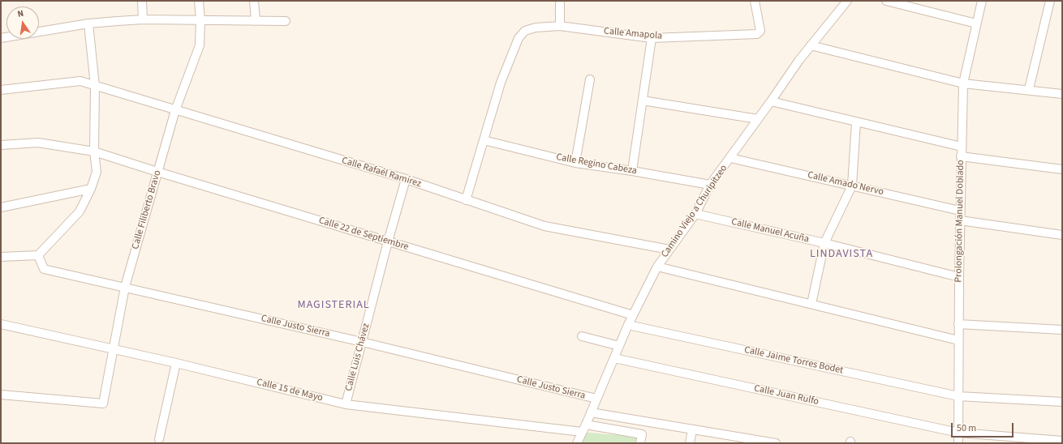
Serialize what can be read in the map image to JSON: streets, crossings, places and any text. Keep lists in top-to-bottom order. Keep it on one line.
{"streets":{"street":["Calle Amapola","Calle Regino Cabeza","Calle Rafaél Ramírez","Calle Amado Nervo","Calle Filiberto Bravo","Camino Viejo a Churipitzeo","Prolongación Manuel Doblado","Calle Manuel Acuña","Calle 22 de Septiembre","Calle Justo Sierra","Calle Luis Chávez","Calle Jaime Torres Bodet","Calle 15 de Mayo","Calle Juan Rulfo"]},"crossings":[["Calle Amapola","Calle Regino Cabeza"],["Calle Regino Cabeza","Camino Viejo a Churipitzeo"],["Calle Rafaél Ramírez","Calle Filiberto Bravo"],["Calle Rafaél Ramírez","Camino Viejo a Churipitzeo"],["Calle Rafaél Ramírez","Calle Luis Chávez"],["Calle Amado Nervo","Camino Viejo a Churipitzeo"],["Calle Amado Nervo","Prolongación Manuel Doblado"],["Calle Filiberto Bravo","Calle 22 de Septiembre"],["Calle Filiberto Bravo","Calle Justo Sierra"],["Calle Filiberto Bravo","Calle 15 de Mayo"],["Camino Viejo a Churipitzeo","Calle Manuel Acuña"],["Camino Viejo a Churipitzeo","Calle 22 de Septiembre"],["Camino Viejo a Churipitzeo","Calle Justo Sierra"],["Camino Viejo a Churipitzeo","Calle Jaime Torres Bodet"],["Camino Viejo a Churipitzeo","Calle 15 de Mayo"],["Camino Viejo a Churipitzeo","Calle Juan Rulfo"],["Prolongación Manuel Doblado","Calle Manuel Acuña"],["Prolongación Manuel Doblado","Calle Jaime Torres Bodet"],["Prolongación Manuel Doblado","Calle Juan Rulfo"],["Calle 22 de Septiembre","Calle Luis Chávez"],["Calle Justo Sierra","Calle Luis Chávez"],["Calle Luis Chávez","Calle 15 de Mayo"]],"districts":["LINDAVISTA","MAGISTERIAL"],"scale_bar":"50 m","north":"top"}
